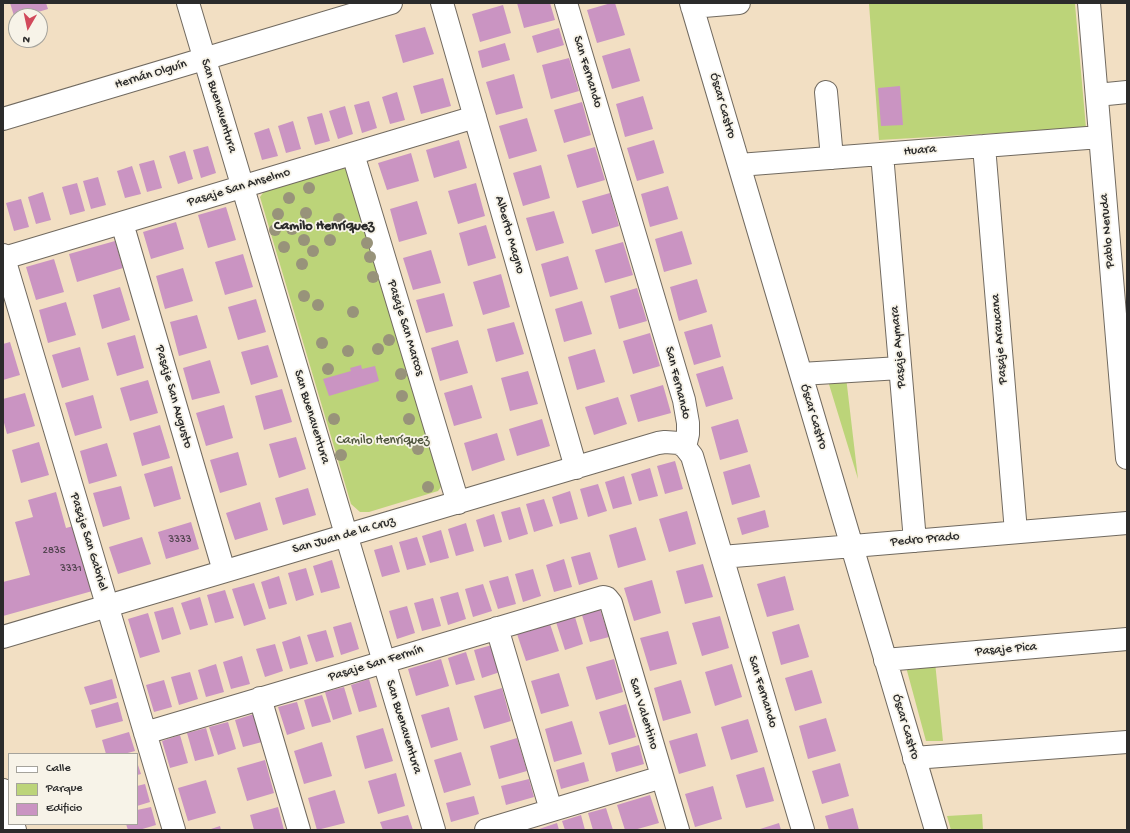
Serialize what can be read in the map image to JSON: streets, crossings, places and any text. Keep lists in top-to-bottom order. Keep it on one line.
{"streets":{"street":["San Fernando","Hernán Olguín","San Buenaventura","Óscar Castro","Huara","Pasaje San Anselmo","Pablo Neruda","Alberto Magno","Pasaje San Marcos","Pasaje Araucana","Pasaje Aymara","Pasaje San Augusto","San Juan de la Cruz","Pedro Prado","Pasaje San Gabriel","Pasaje Pica","Pasaje San Fermín","San Valentino"]},"crossings":[["San Fernando","San Juan de la Cruz"],["San Fernando","Pedro Prado"],["Hernán Olguín","San Buenaventura"],["San Buenaventura","Pasaje San Anselmo"],["San Buenaventura","San Juan de la Cruz"],["San Buenaventura","Pasaje San Fermín"],["Óscar Castro","Huara"],["Óscar Castro","Pedro Prado"],["Óscar Castro","Pasaje Pica"],["Huara","Pablo Neruda"],["Huara","Pasaje Araucana"],["Huara","Pasaje Aymara"],["Pasaje San Anselmo","Alberto Magno"],["Pasaje San Anselmo","Pasaje San Marcos"],["Pasaje San Anselmo","Pasaje San Augusto"],["Pasaje San Anselmo","Pasaje San Gabriel"],["Alberto Magno","San Juan de la Cruz"],["Pasaje San Marcos","San Juan de la Cruz"],["Pasaje Araucana","Pedro Prado"],["Pasaje Aymara","Pedro Prado"],["Pasaje San Augusto","San Juan de la Cruz"],["San Juan de la Cruz","Pasaje San Gabriel"],["Pasaje San Gabriel","Pasaje San Fermín"],["Pasaje San Fermín","San Valentino"]],"districts":["Camilo Henríquez"],"parks":["Camilo Henríquez"],"house_numbers":["3333","2835","3331"],"legend":["Calle","Parque","Edificio"],"north":"bottom"}
